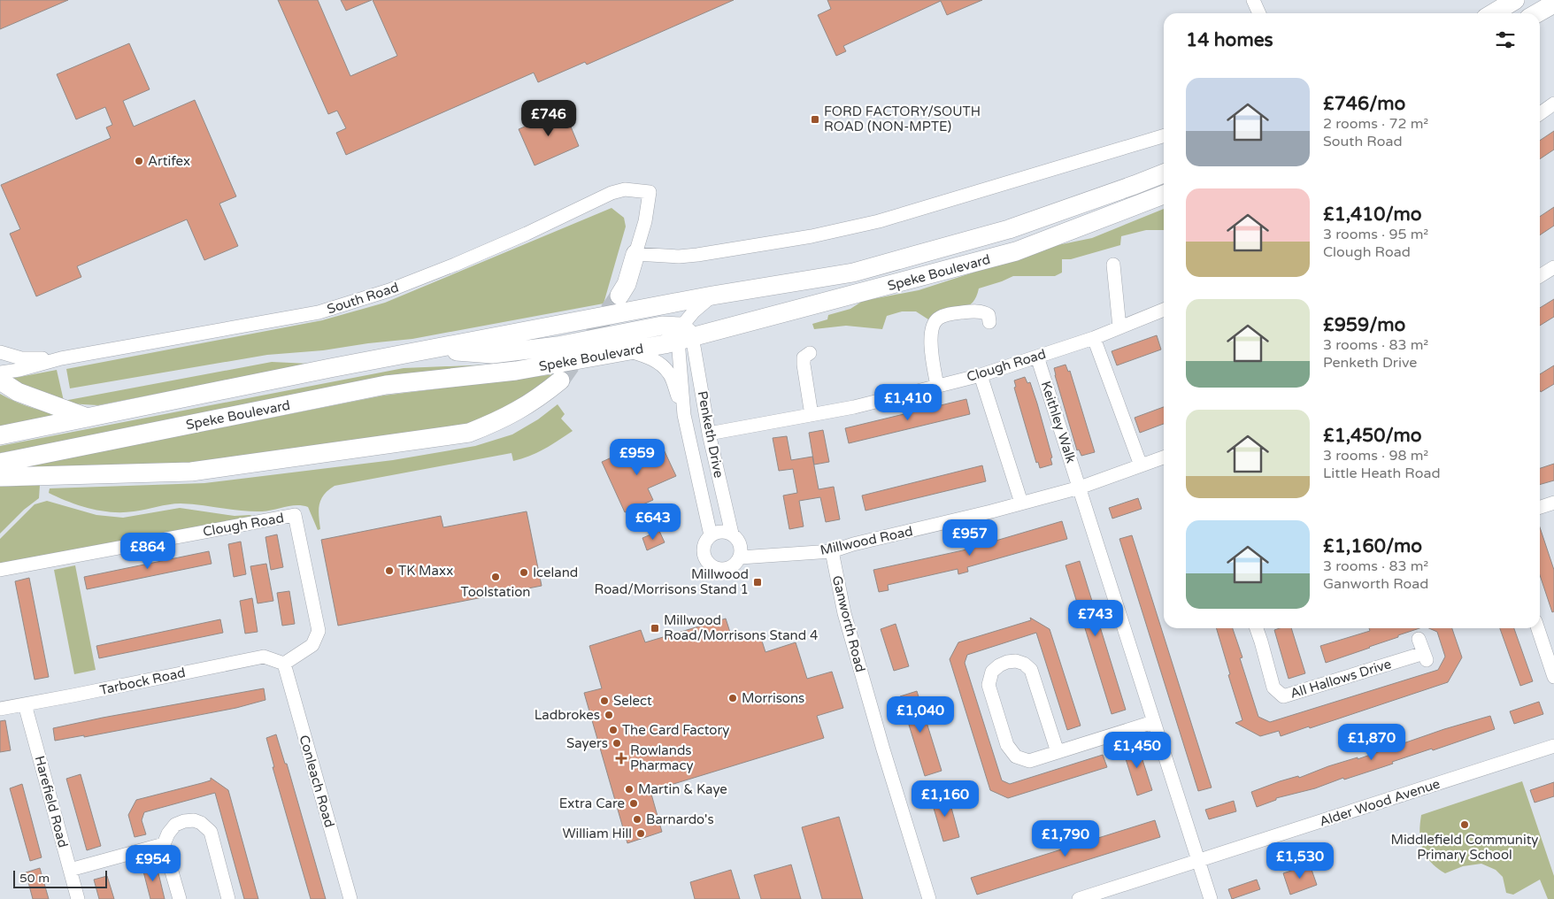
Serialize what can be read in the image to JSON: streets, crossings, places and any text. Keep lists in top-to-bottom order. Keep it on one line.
{"streets":{"highway":["Speke Boulevard"],"street":["South Road","Clough Road","Keithley Walk","Penketh Drive","Millwood Road","Ganworth Road","All Hallows Drive","Tarbock Road","Conleach Road","Harefield Road","Alder Wood Avenue"]},"crossings":[["Speke Boulevard","Penketh Drive"],["Clough Road","Keithley Walk"],["Clough Road","Penketh Drive"],["Clough Road","Tarbock Road"],["Clough Road","Conleach Road"],["Keithley Walk","Millwood Road"],["Keithley Walk","Alder Wood Avenue"],["Penketh Drive","Millwood Road"],["Millwood Road","Ganworth Road"],["Tarbock Road","Conleach Road"],["Tarbock Road","Harefield Road"]],"places":{"transit":["FORD FACTORY/SOUTH ROAD (NON-MPTE)","Millwood Road/Morrisons Stand 1","Millwood Road/Morrisons Stand 4"],"other":["Artifex","TK Maxx","Iceland","Toolstation","Morrisons","Select","Ladbrokes","The Card Factory","Sayers","Martin & Kaye","Extra Care","Barnardo's","Middlefield Community Primary School","William Hill"],"health":["Rowlands Pharmacy"]},"scale_bar":"50 m","page":{"heading":"14 homes","list":[{"name":"£746/mo","note":"2 rooms · 72 m² · South Road"},{"name":"£1,410/mo","note":"3 rooms · 95 m² · Clough Road"},{"name":"£959/mo","note":"3 rooms · 83 m² · Penketh Drive"},{"name":"£1,450/mo","note":"3 rooms · 98 m² · Little Heath Road"},{"name":"£1,160/mo","note":"3 rooms · 83 m² · Ganworth Road"}],"price":["£746","£1,410","£959","£643","£957","£864","£743","£1,040","£1,870","£1,450","£1,160","£1,790","£1,530","£954"],"scale":"50 m"}}
